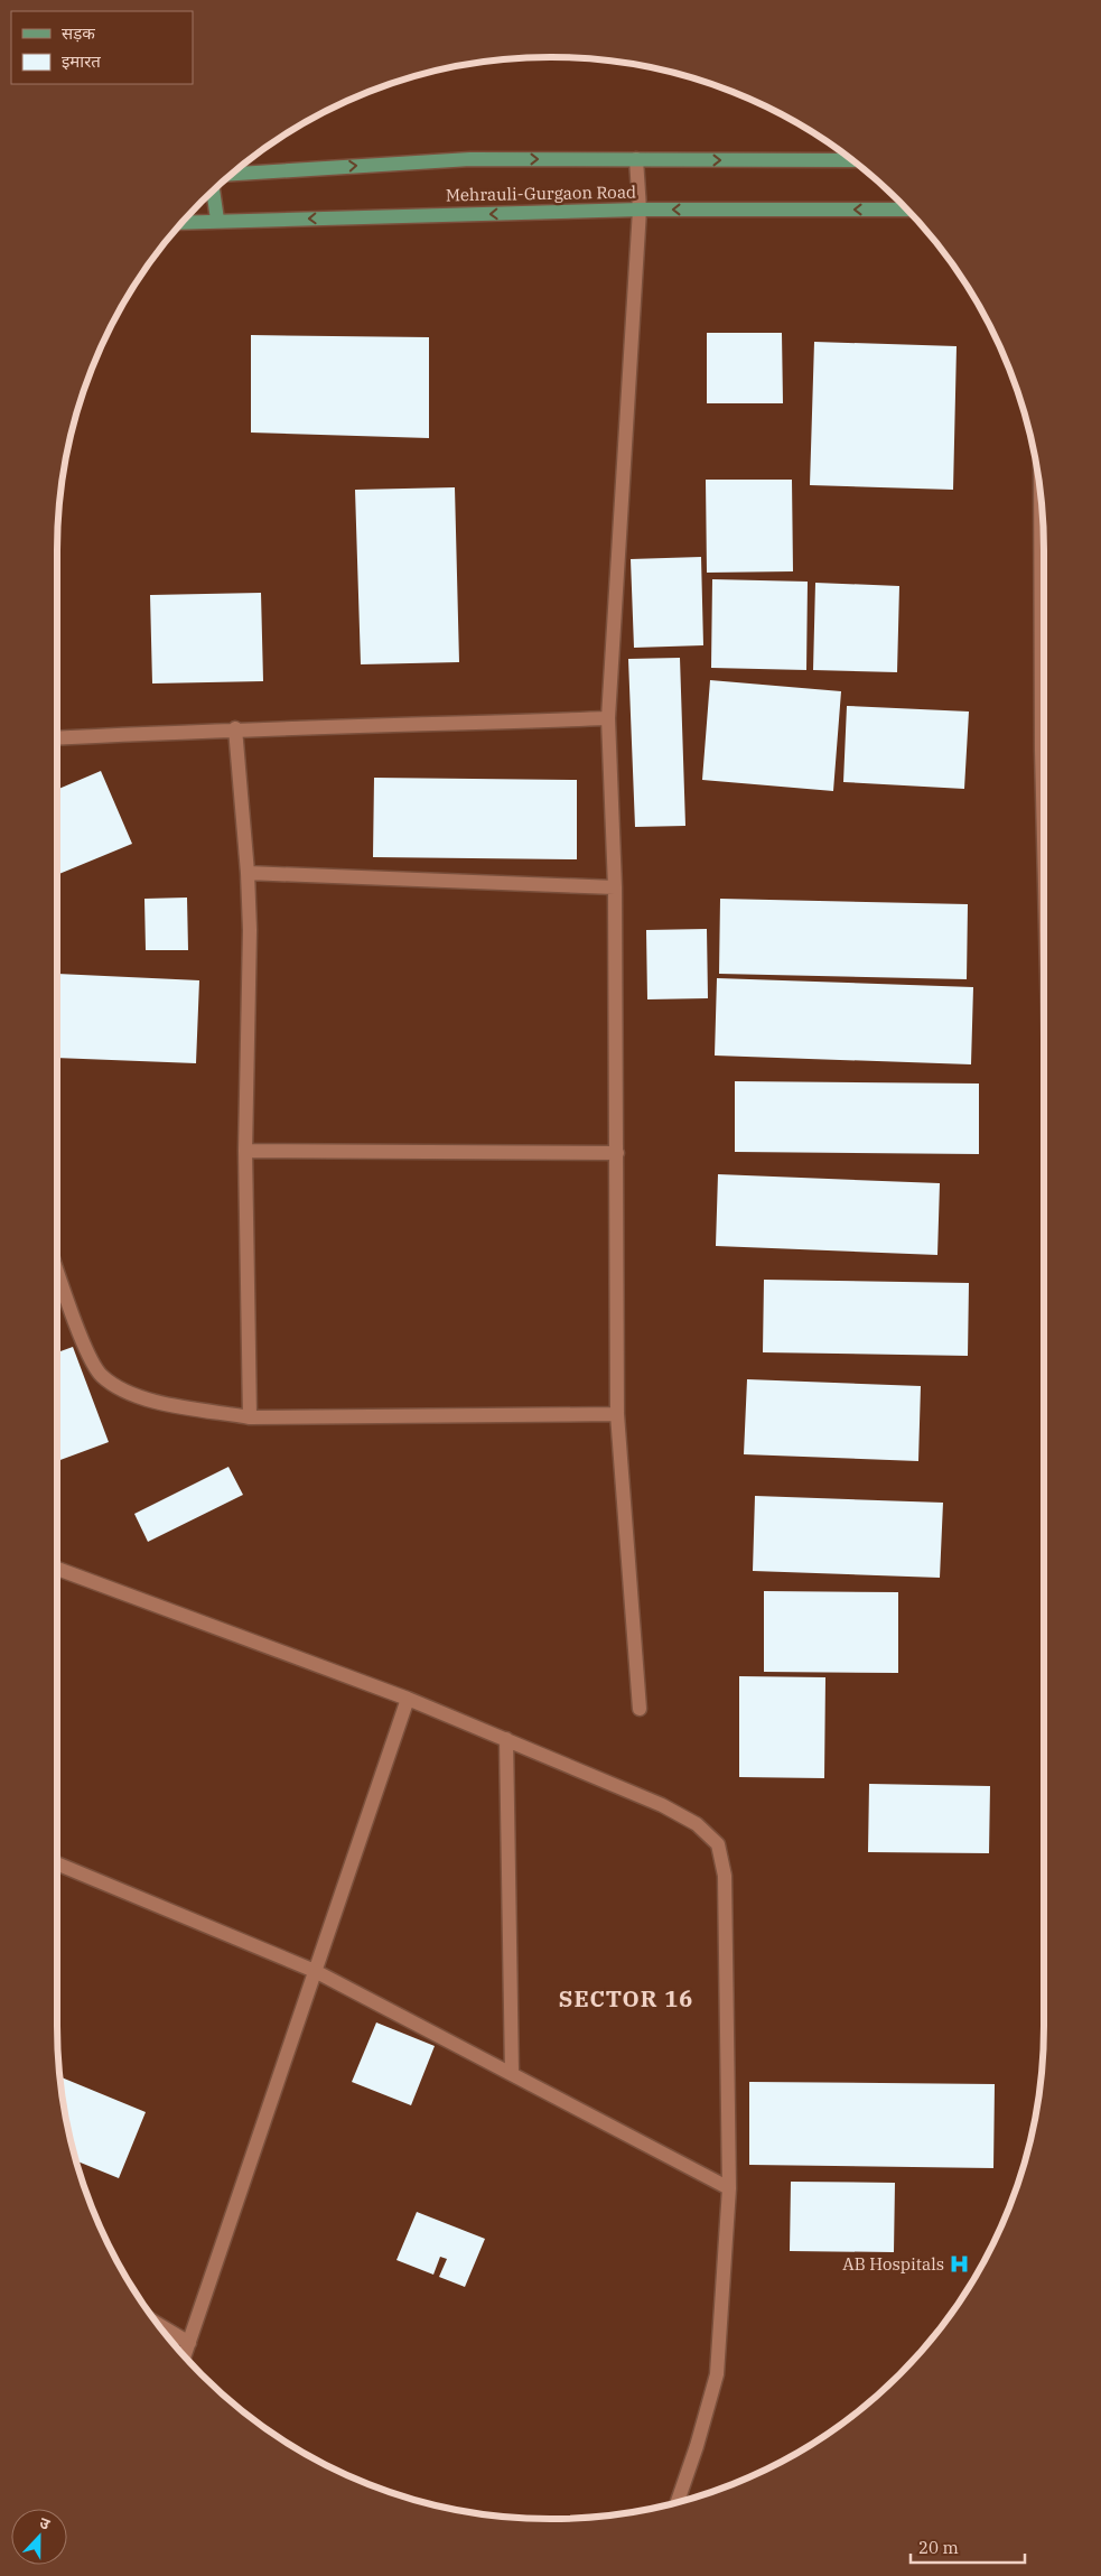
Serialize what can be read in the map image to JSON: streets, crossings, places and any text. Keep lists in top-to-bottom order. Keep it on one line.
{"streets":{"main road":["Mehrauli-Gurgaon Road"]},"districts":["SECTOR 16"],"places":{"hospital":["AB Hospitals"]},"legend":["सड़क","इमारत"],"scale_bar":"20 m","north":"top"}
